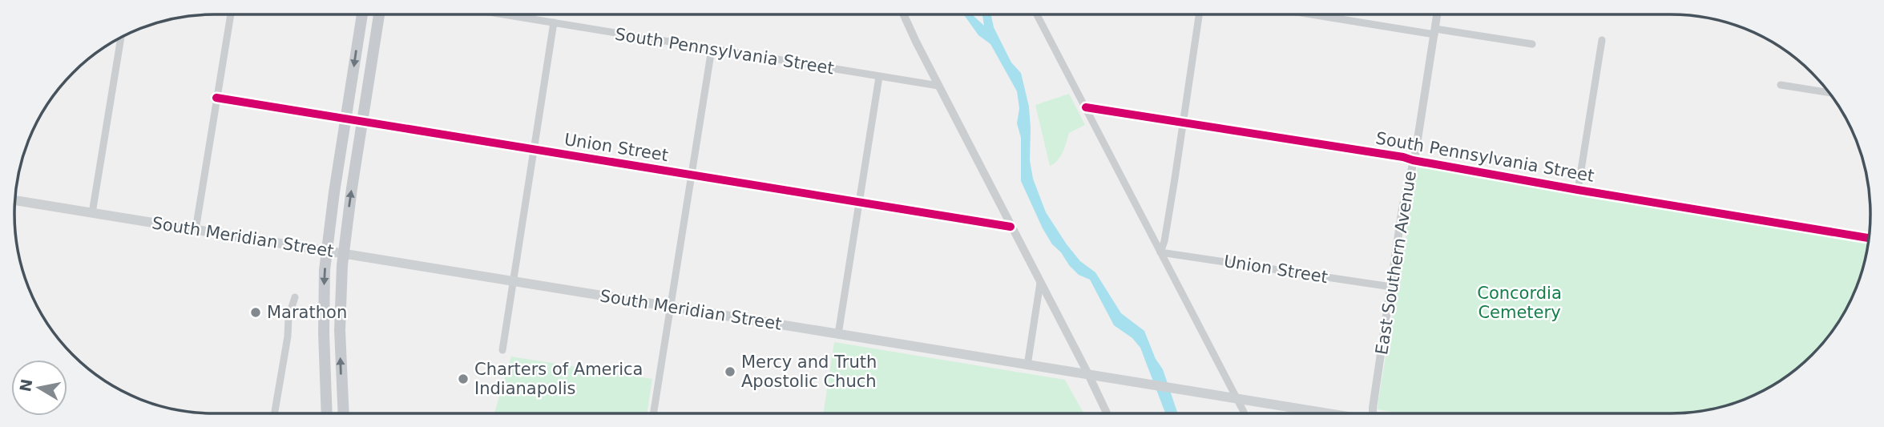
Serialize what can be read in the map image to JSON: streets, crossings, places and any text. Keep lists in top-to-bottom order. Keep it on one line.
{"streets":{"main road":["South Meridian Street"],"street":["South Pennsylvania Street","Union Street","East Southern Avenue"]},"crossings":[["South Pennsylvania Street","East Southern Avenue"],["Union Street","East Southern Avenue"]],"parks":["Concordia Cemetery"],"places":["Marathon","Mercy and Truth Apostolic Chuch","Charters of America Indianapolis"],"north":"left"}
